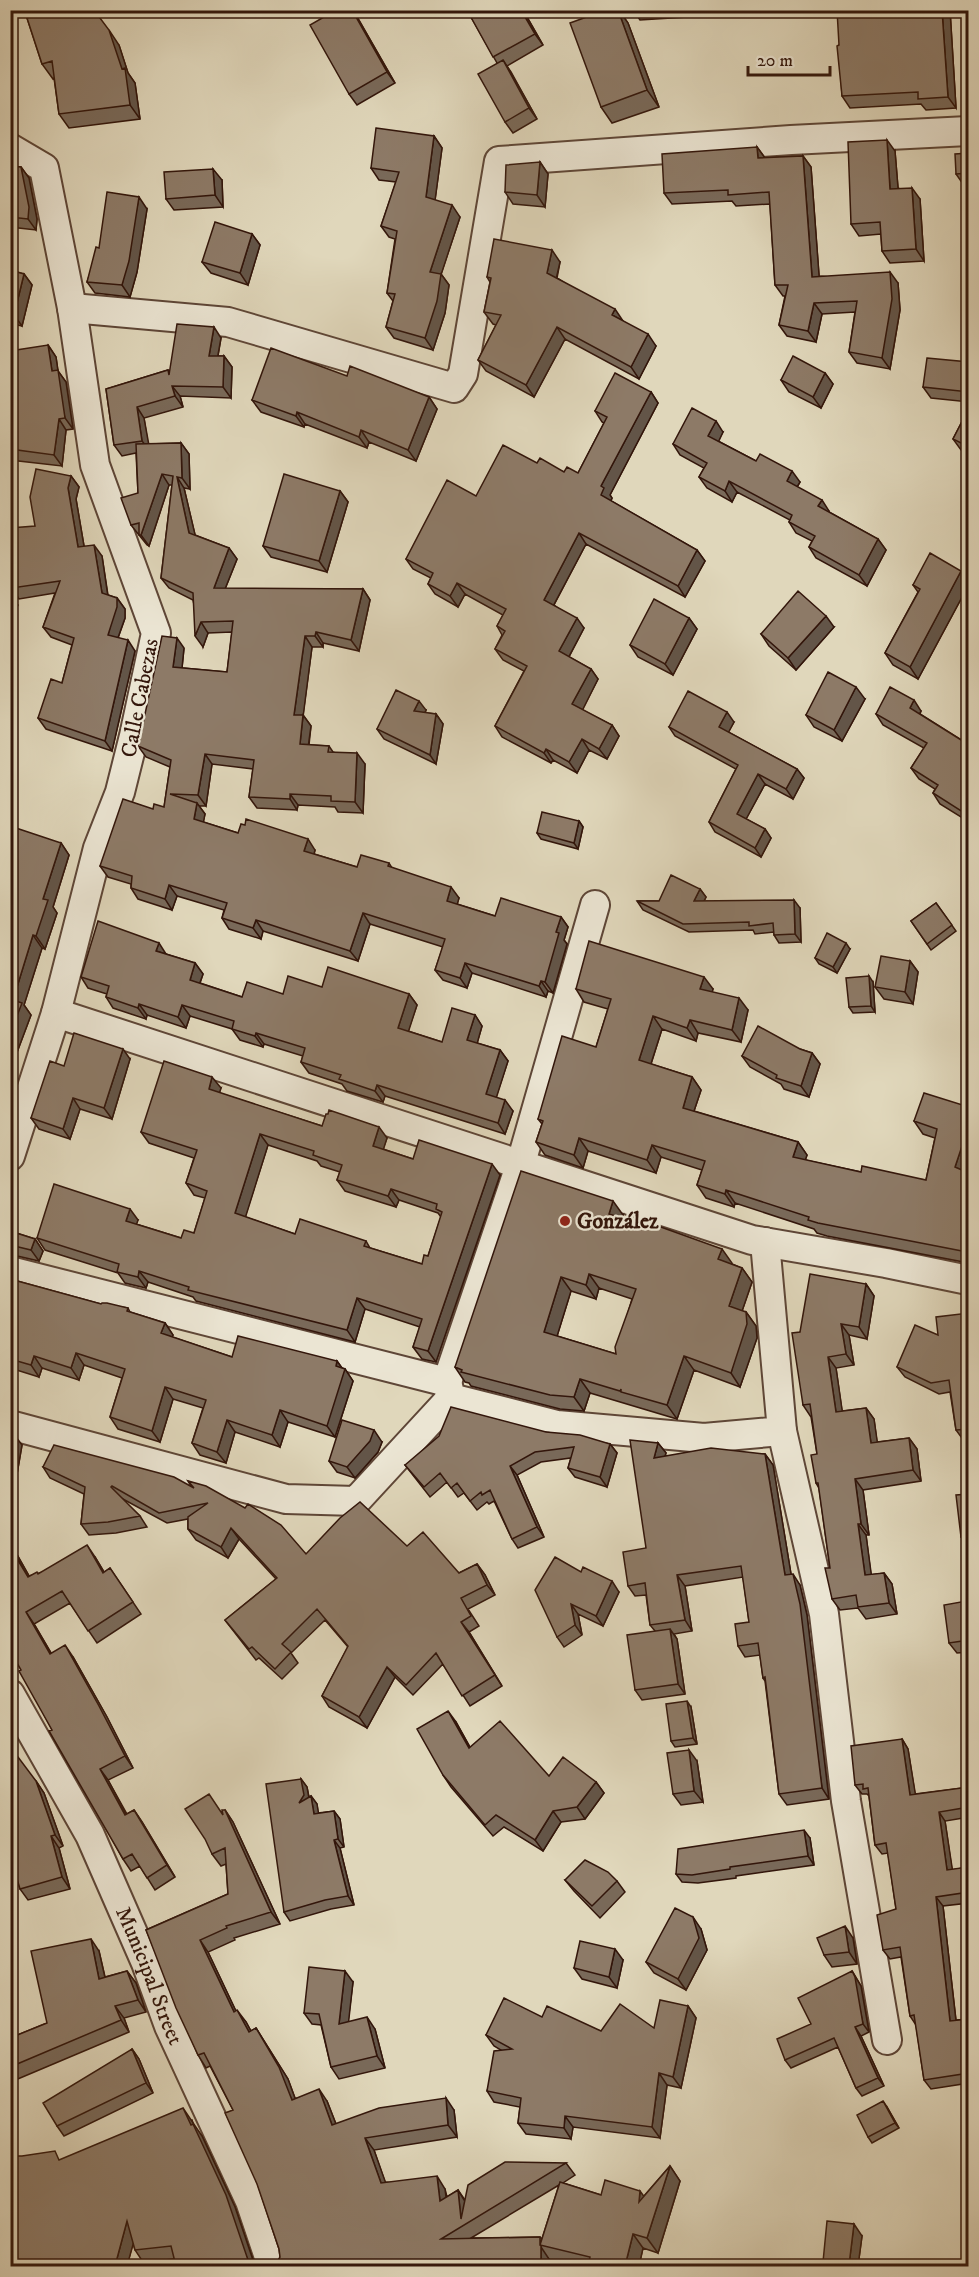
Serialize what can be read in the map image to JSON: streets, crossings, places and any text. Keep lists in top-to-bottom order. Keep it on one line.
{"streets":{"street":["Calle Cabezas","Municipal Street"]},"places":["González"],"scale_bar":"20 m"}
